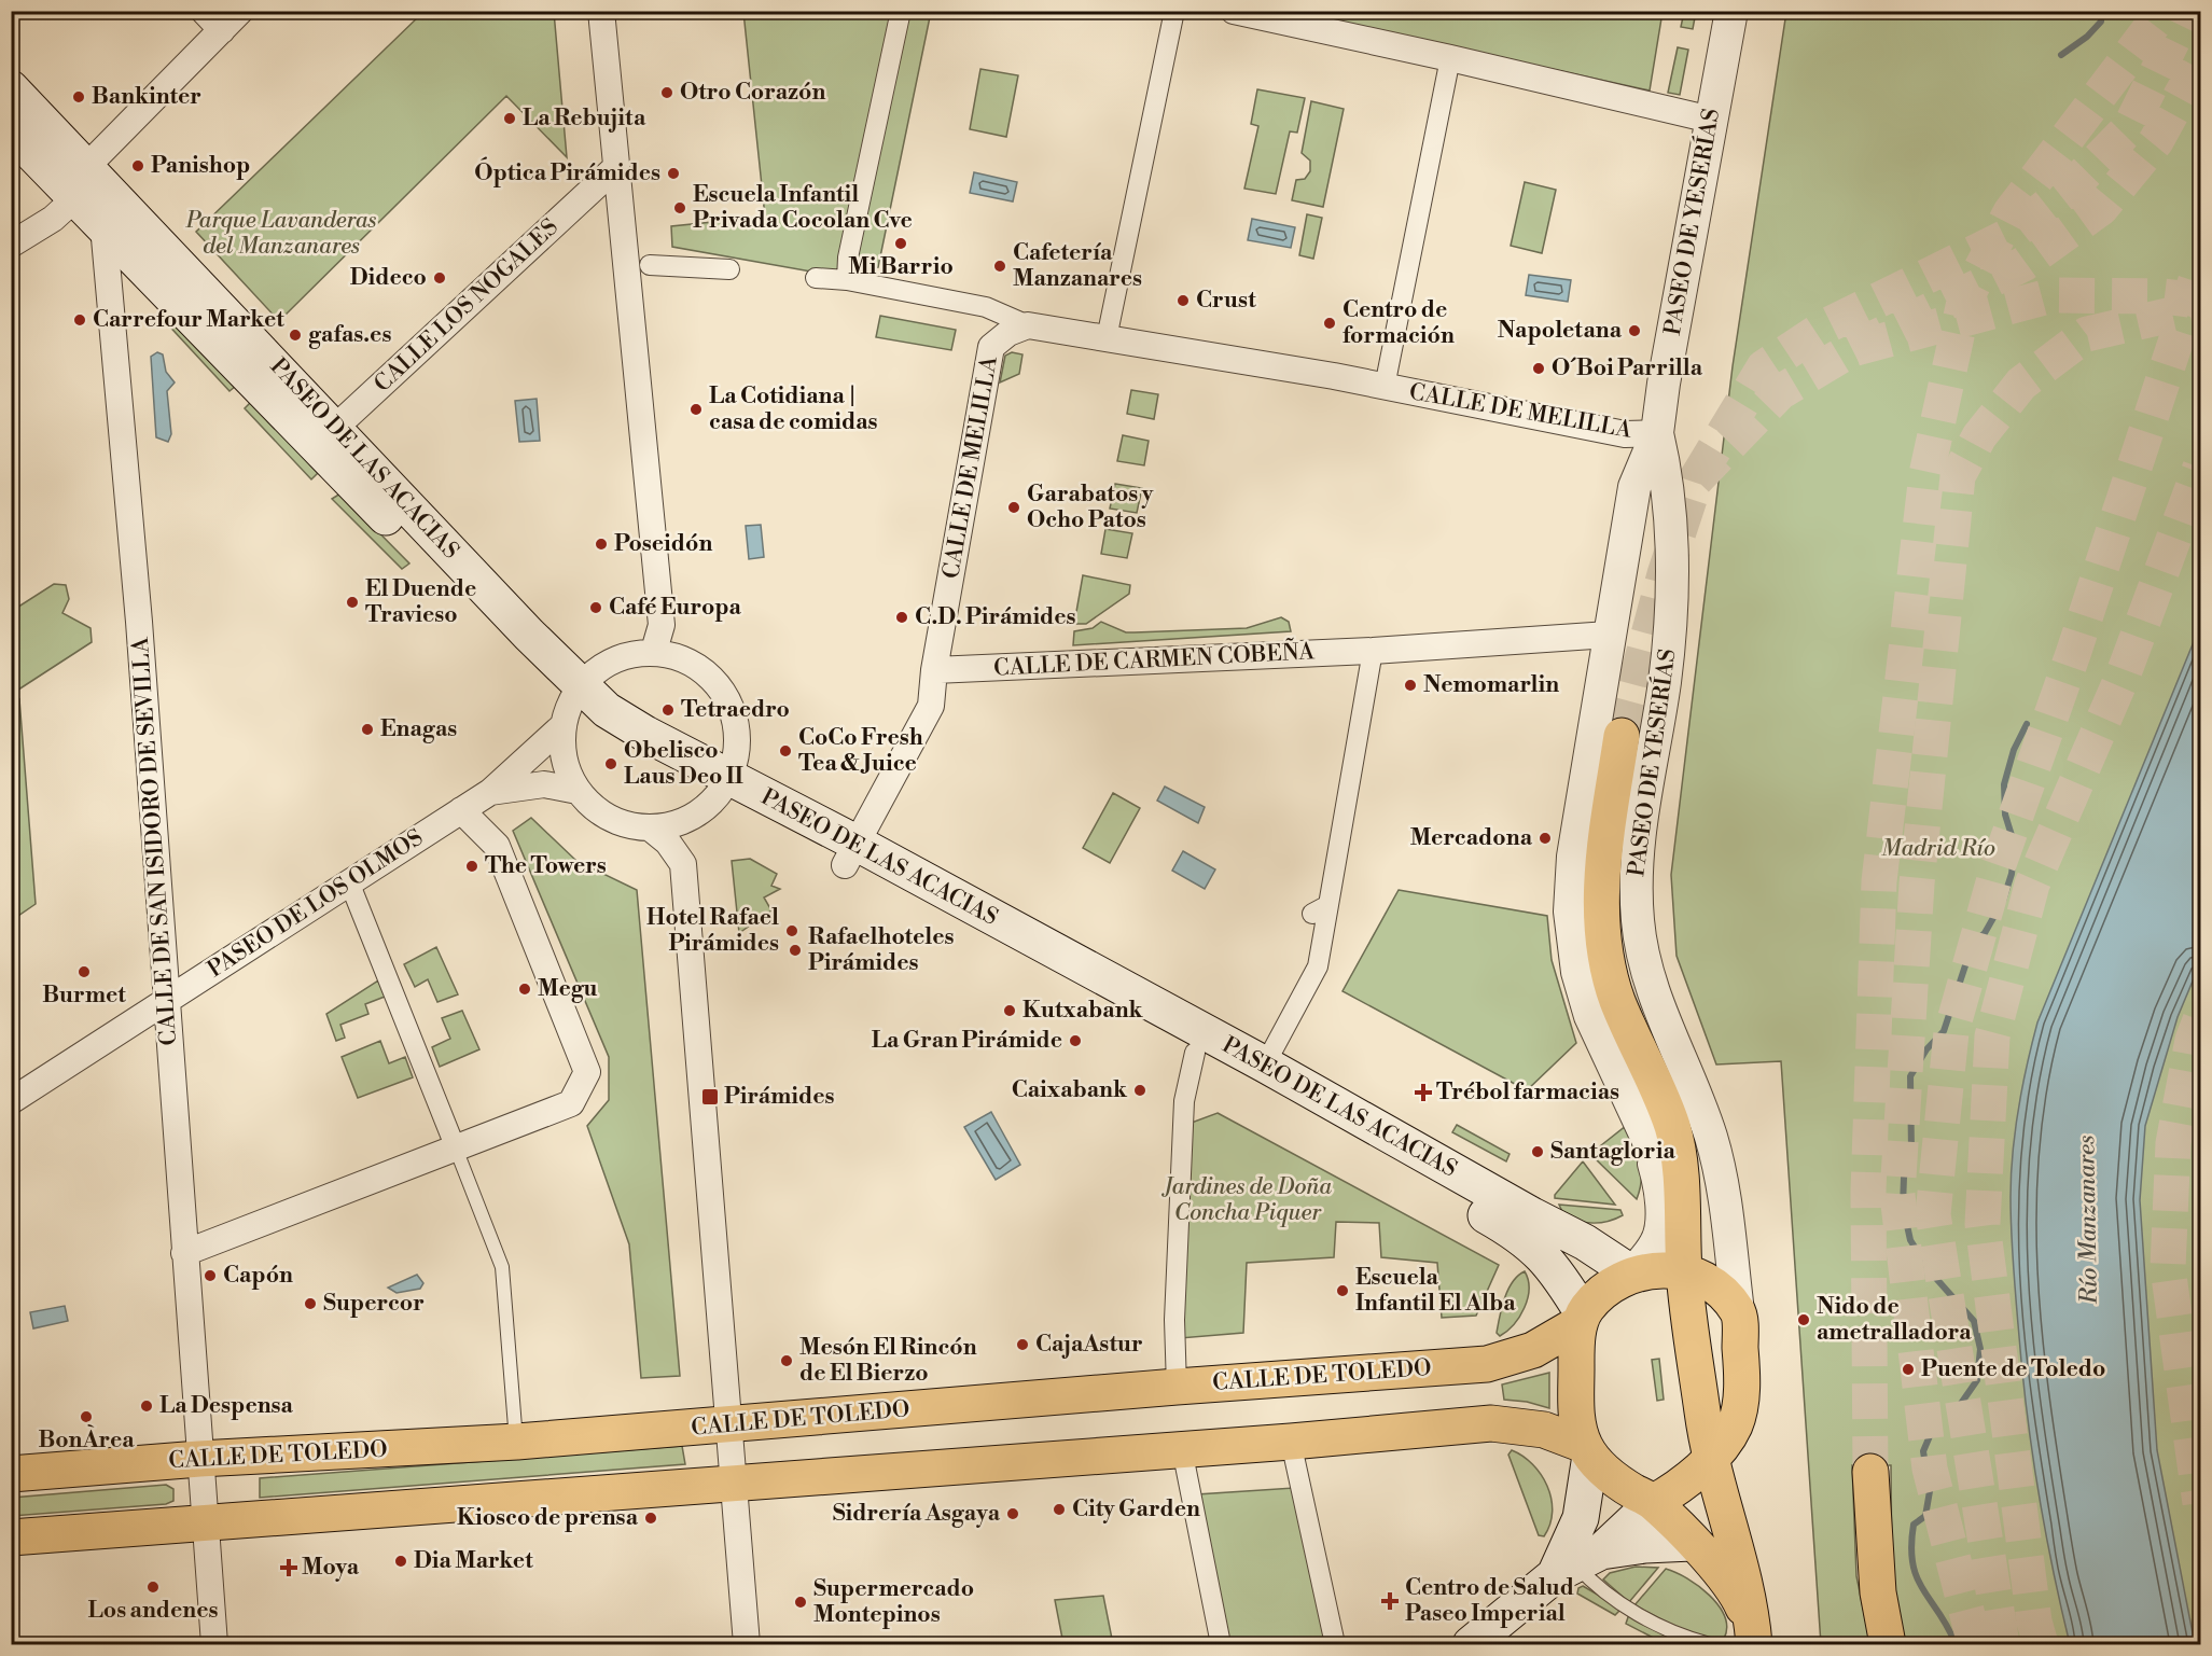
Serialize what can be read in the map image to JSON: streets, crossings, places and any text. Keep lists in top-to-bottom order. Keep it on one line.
{"streets":{"main road":["PASEO DE YESERÍAS","PASEO DE LAS ACACIAS","CALLE DE TOLEDO"],"street":["CALLE LOS NOGALES","CALLE DE MELILLA","CALLE DE CARMEN COBEÑA","CALLE DE SAN ISIDORO DE SEVILLA","PASEO DE LOS OLMOS"]},"crossings":[["PASEO DE YESERÍAS","CALLE DE MELILLA"],["PASEO DE YESERÍAS","PASEO DE LAS ACACIAS"],["PASEO DE YESERÍAS","CALLE DE CARMEN COBEÑA"],["PASEO DE YESERÍAS","CALLE DE TOLEDO"],["CALLE LOS NOGALES","PASEO DE LAS ACACIAS"],["CALLE DE MELILLA","PASEO DE LAS ACACIAS"],["CALLE DE MELILLA","CALLE DE CARMEN COBEÑA"],["PASEO DE LAS ACACIAS","CALLE DE SAN ISIDORO DE SEVILLA"],["PASEO DE LAS ACACIAS","PASEO DE LOS OLMOS"],["PASEO DE LAS ACACIAS","CALLE DE TOLEDO"],["CALLE DE SAN ISIDORO DE SEVILLA","PASEO DE LOS OLMOS"],["CALLE DE SAN ISIDORO DE SEVILLA","CALLE DE TOLEDO"]],"water":["Río Manzanares"],"parks":["Parque Lavanderas del Manzanares","Madrid Río","Jardines de Doña Concha Piquer"],"places":{"other":["Otro Corazón","Bankinter","La Rebujita","Panishop","Óptica Pirámides","Escuela Infantil Privada Cocolan Cve","Mi Barrio","Cafetería Manzanares","Dideco","Crust","Carrefour Market","Centro de formación","Napoletana","gafas.es","O´Boi Parrilla","La Cotidiana | casa de comidas","Garabatos y Ocho Patos","Poseidón","El Duende Travieso","Café Europa","C.D. Pirámides","Nemomarlin","Tetraedro","Enagas","CoCo Fresh Tea & Juice","Obelisco Laus Deo II","Mercadona","The Towers","Hotel Rafael Pirámides","Rafaelhoteles Pirámides","Burmet","Megu","Kutxabank","La Gran Pirámide","Caixabank","Santagloria","Capón","Escuela Infantil El Alba","Supercor","Nido de ametralladora","CajaAstur","Mesón El Rincón de El Bierzo","Puente de Toledo","La Despensa","BonÀrea","City Garden","Sidrería Asgaya","Kiosco de prensa","Dia Market","Los andenes","Supermercado Montepinos"],"health":["Trébol farmacias","Moya","Centro de Salud Paseo Imperial"],"transit":["Pirámides"]}}
